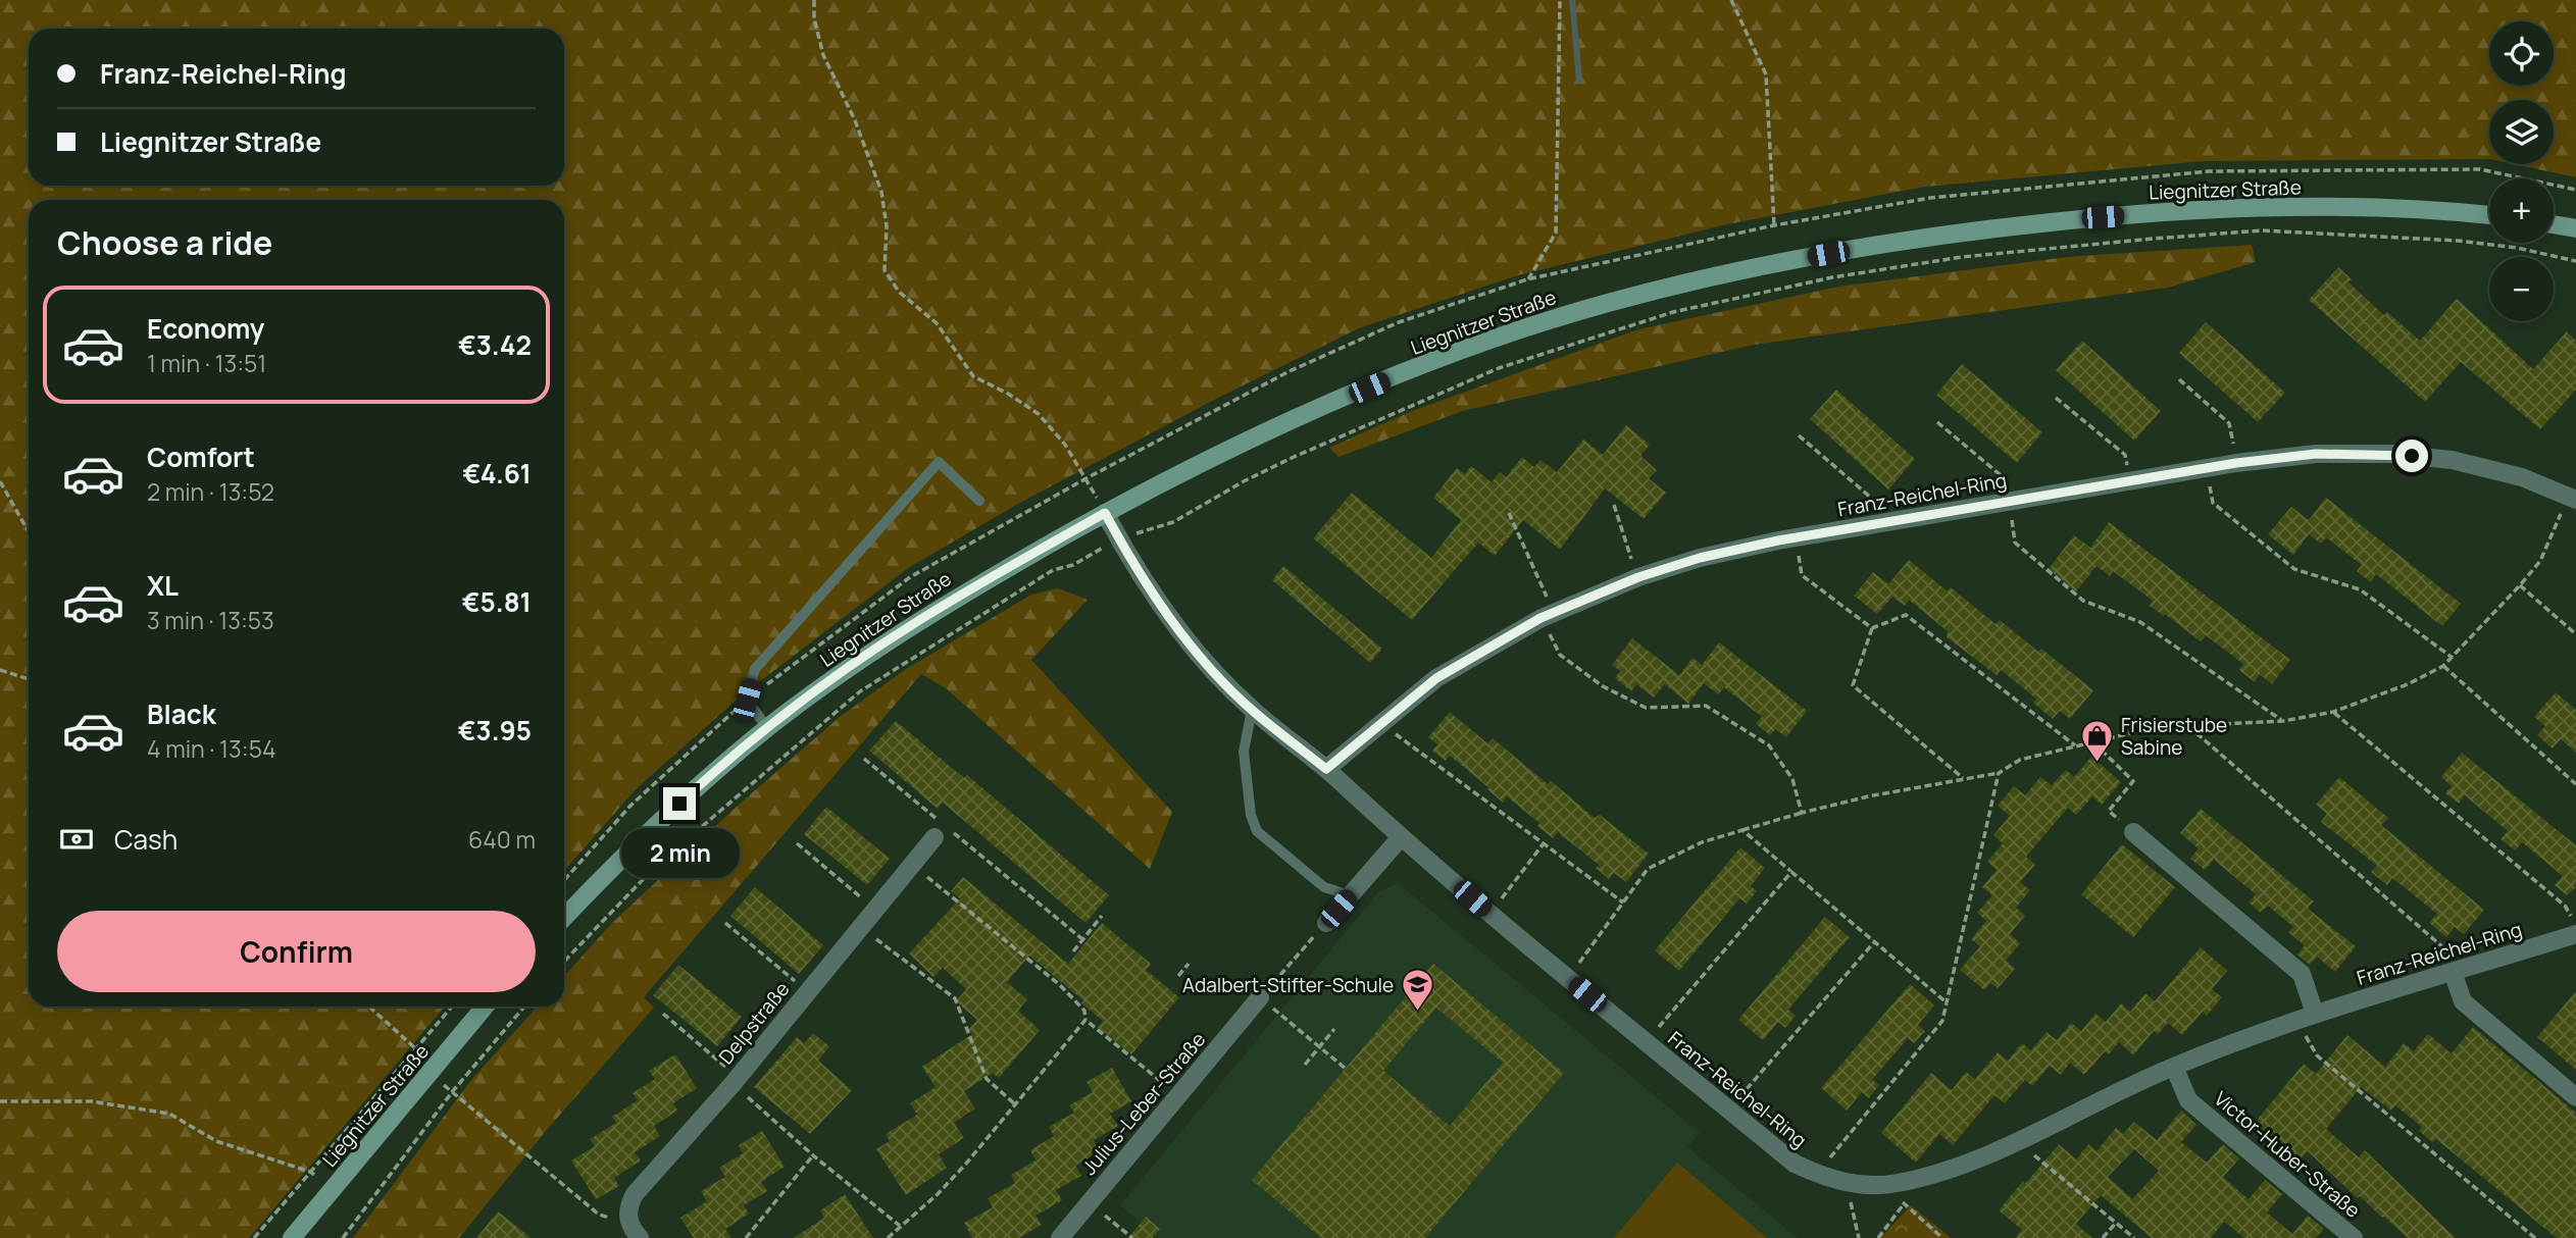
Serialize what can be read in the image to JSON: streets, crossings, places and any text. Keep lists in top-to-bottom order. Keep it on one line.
{"streets":{"main road":["Liegnitzer Straße"],"street":["Franz-Reichel-Ring","Delpstraße","Julius-Leber-Straße","Victor-Huber-Straße"]},"crossings":[["Liegnitzer Straße","Franz-Reichel-Ring"],["Franz-Reichel-Ring","Victor-Huber-Straße"]],"places":{"shop":["Frisierstube Sabine"],"school or university":["Adalbert-Stifter-Schule"]},"page":{"map_buttons":["+","−"],"banner":["Franz-Reichel-Ring","Liegnitzer Straße"],"heading":"Choose a ride","list":[{"name":"Economy","note":"1 min · 13:51","value":"€3.42"},{"name":"Comfort","note":"2 min · 13:52","value":"€4.61"},{"name":"XL","note":"3 min · 13:53","value":"€5.81"},{"name":"Black","note":"4 min · 13:54","value":"€3.95"}],"pay":["Cash","640 m"],"bubble":"2 min","buttons":"Confirm"}}
